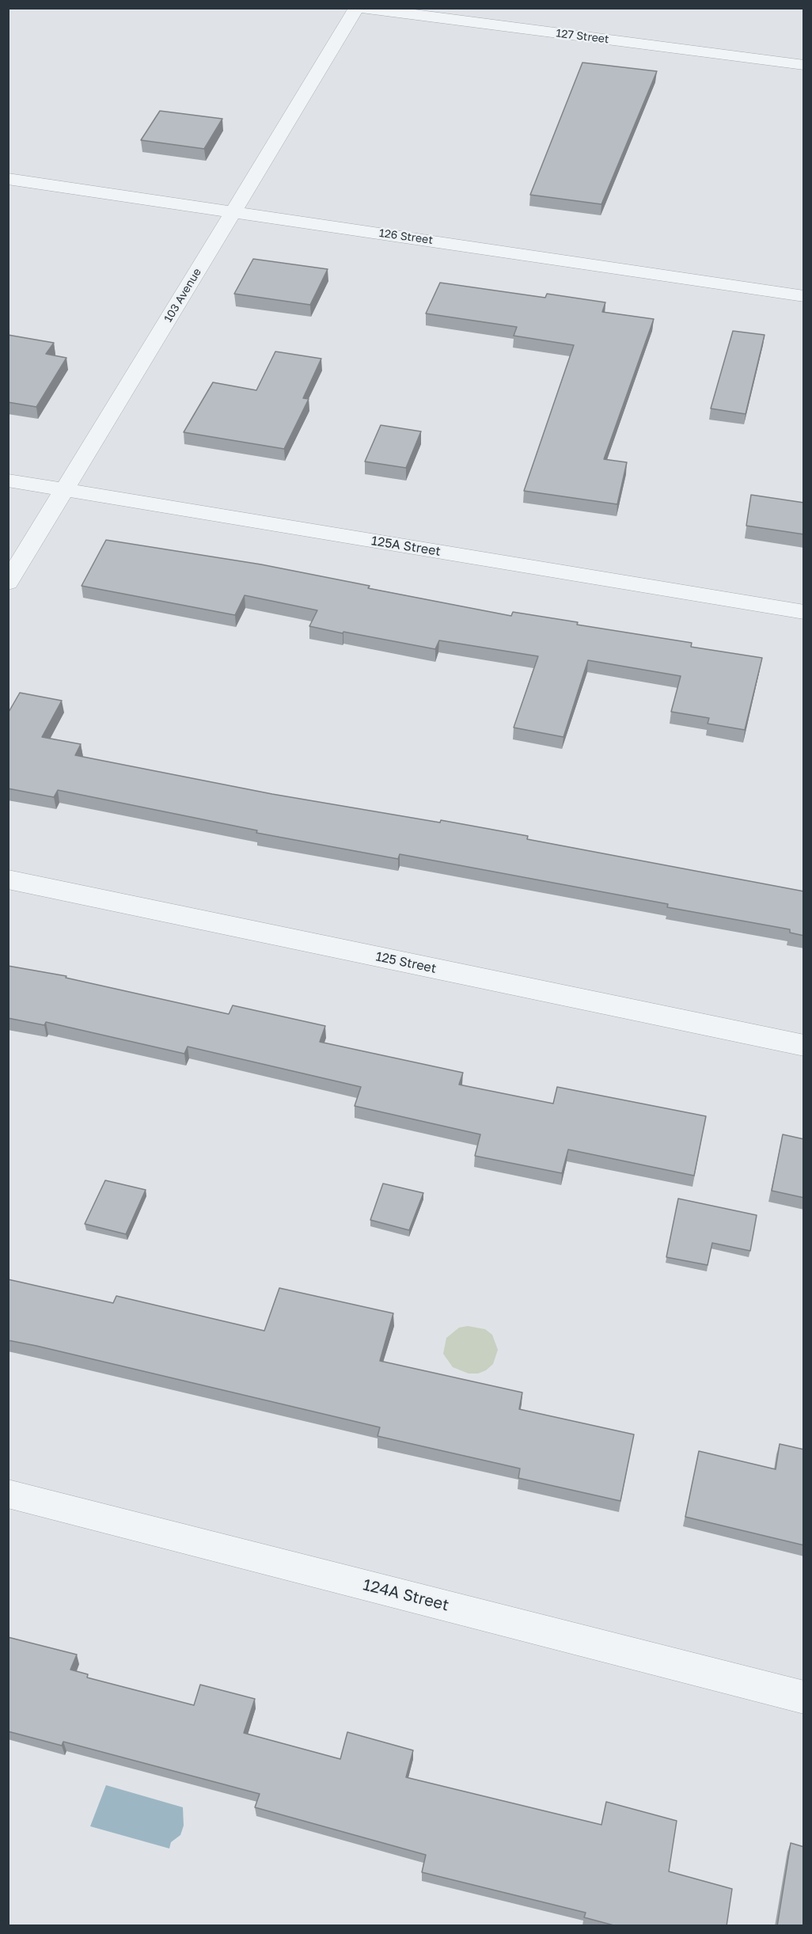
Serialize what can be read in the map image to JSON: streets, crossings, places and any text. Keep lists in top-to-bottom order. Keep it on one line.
{"streets":{"street":["127 Street","126 Street","103 Avenue","125A Street","125 Street","124A Street"]},"crossings":[["126 Street","103 Avenue"],["103 Avenue","125A Street"]]}
